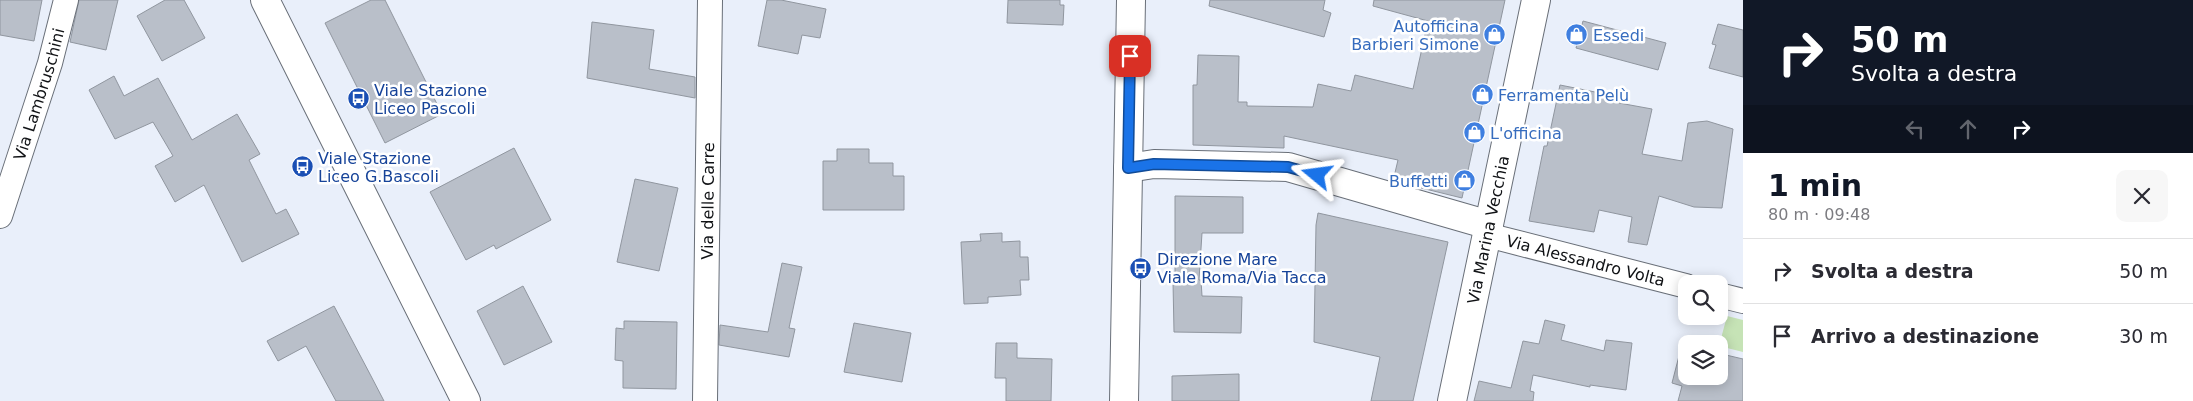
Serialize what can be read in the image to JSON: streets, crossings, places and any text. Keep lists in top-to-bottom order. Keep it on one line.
{"streets":{"main road":["Via Marina Vecchia"],"street":["Via Lambruschini","Via delle Carre","Via Alessandro Volta"]},"crossings":[["Via Marina Vecchia","Via Alessandro Volta"]],"places":{"shop":["Autofficina Barbieri Simone","Essedi","Ferramenta Pelù","L'officina","Buffetti"],"bus stop":["Viale Stazione Liceo Pascoli","Viale Stazione Liceo G.Bascoli","Direzione Mare Viale Roma/Via Tacca"]},"page":{"turn":["50 m","Svolta a destra"],"heading":["1 min","80 m · 09:48"],"list":[{"name":"Svolta a destra","value":"50 m"},{"name":"Arrivo a destinazione","value":"30 m"}]}}
